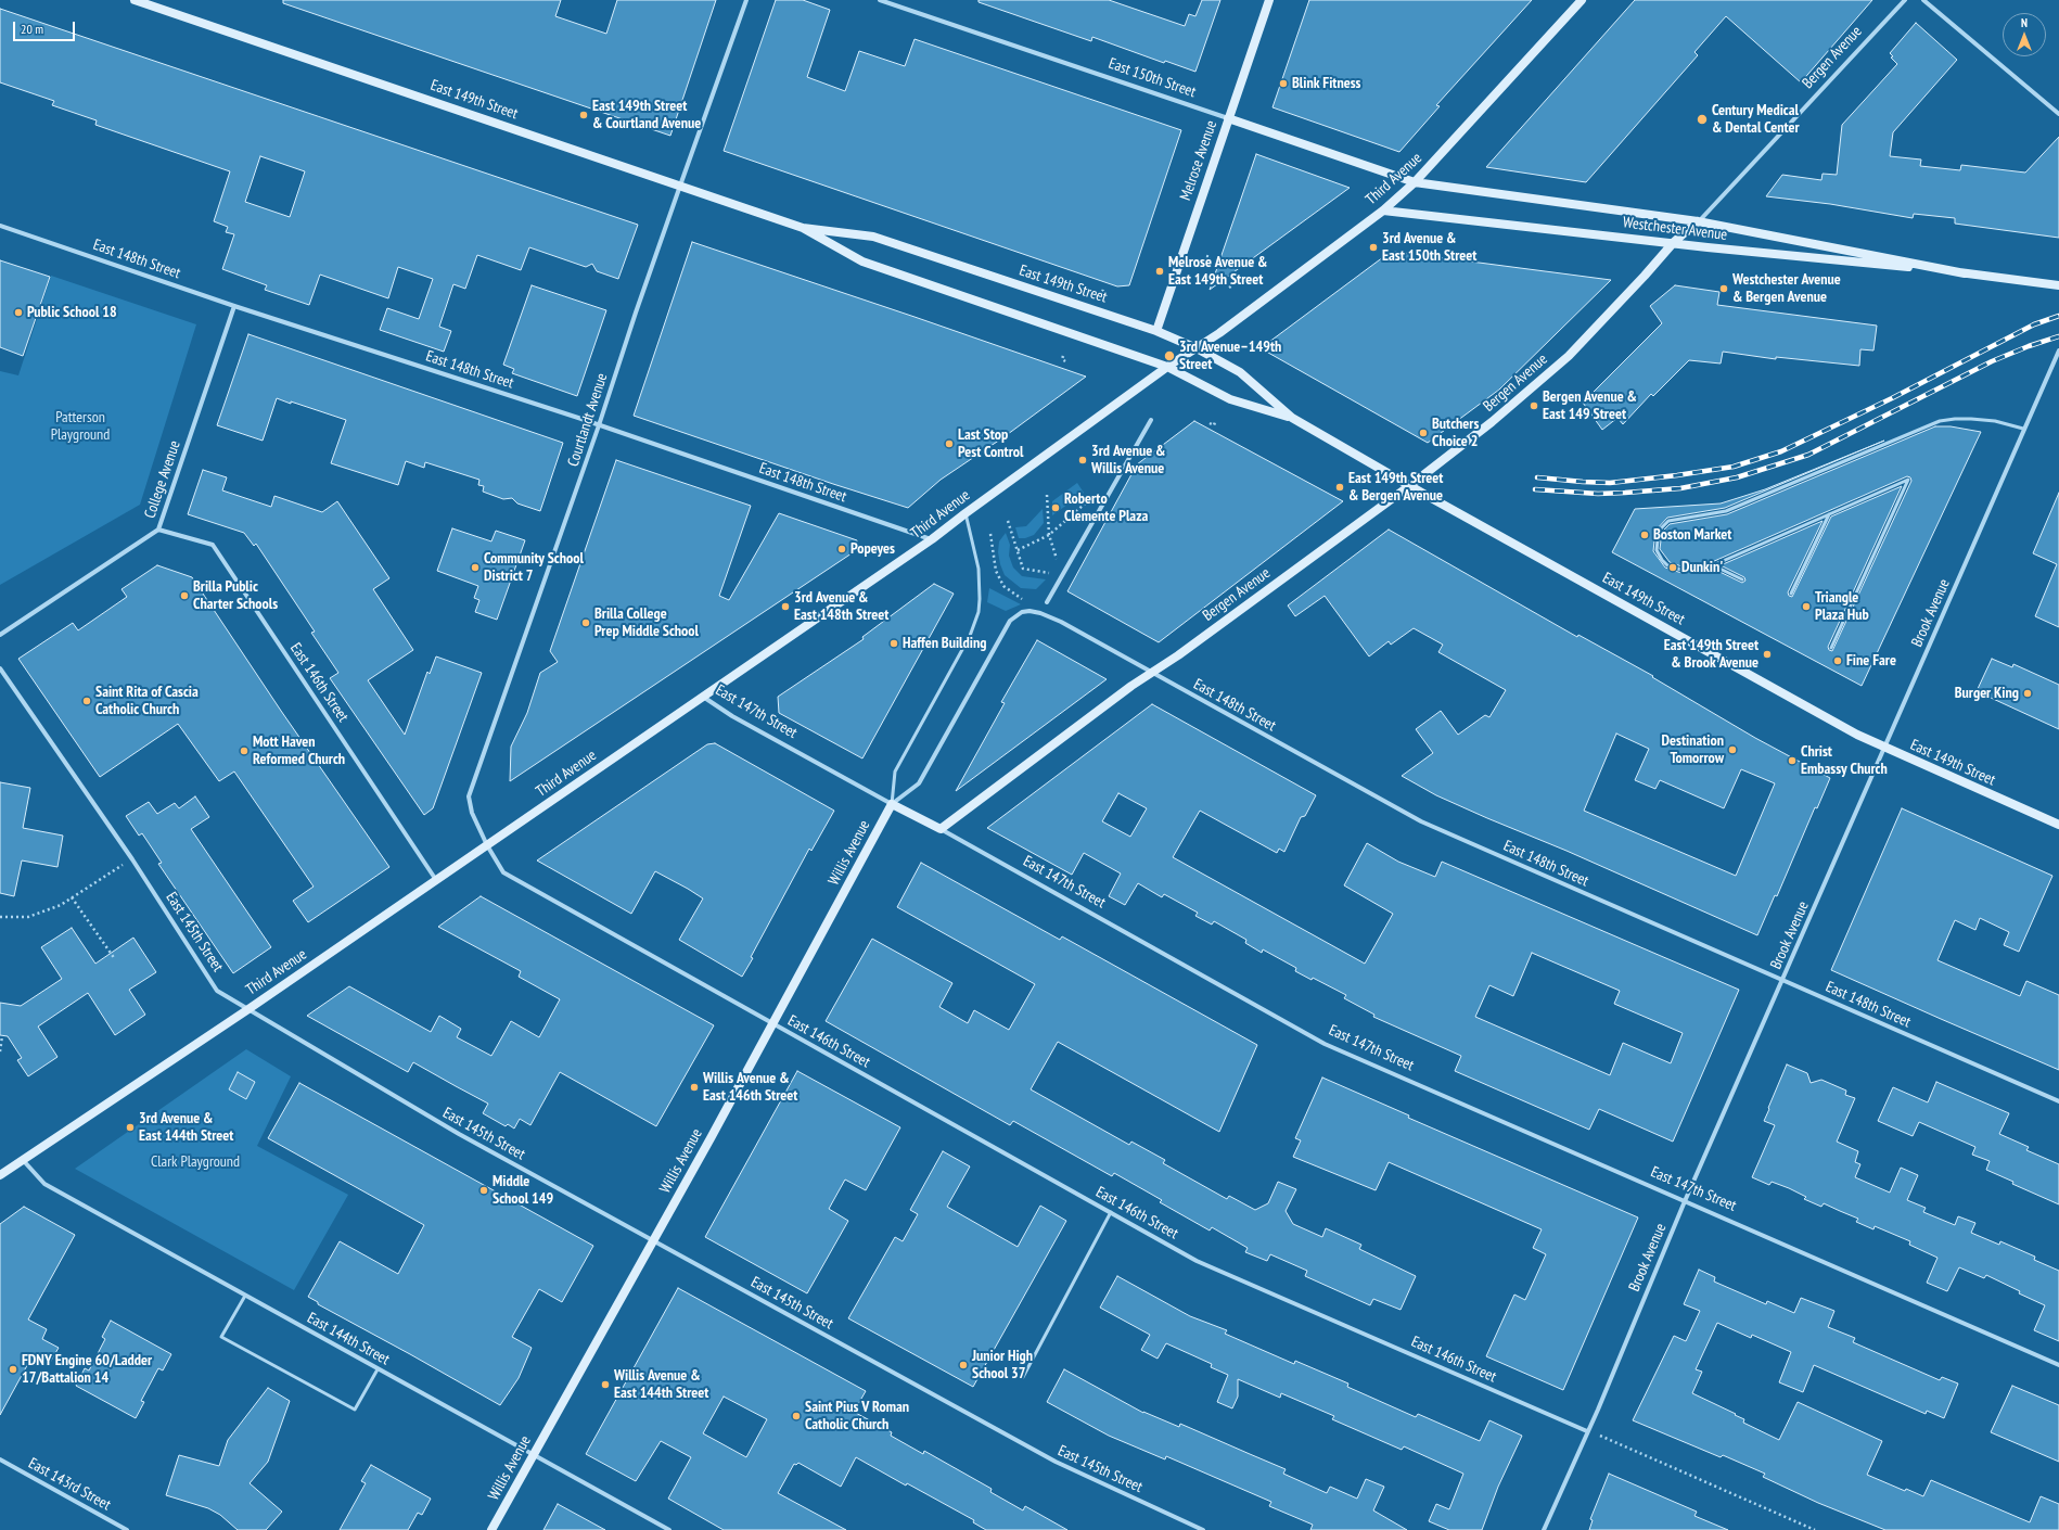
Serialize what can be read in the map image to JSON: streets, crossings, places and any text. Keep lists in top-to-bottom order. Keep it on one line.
{"streets":{"main road":["Bergen Avenue","East 150th Street","East 149th Street","Melrose Avenue","Third Avenue","Westchester Avenue","East 147th Street","Willis Avenue"],"street":["East 148th Street","Courtlandt Avenue","College Avenue","Brook Avenue","East 146th Street","East 145th Street","East 144th Street","East 143rd Street"]},"crossings":[["Bergen Avenue","East 149th Street"],["Bergen Avenue","Westchester Avenue"],["Bergen Avenue","East 148th Street"],["Bergen Avenue","East 147th Street"],["East 150th Street","Melrose Avenue"],["East 150th Street","Third Avenue"],["East 150th Street","Westchester Avenue"],["East 149th Street","Melrose Avenue"],["East 149th Street","Third Avenue"],["East 149th Street","Courtlandt Avenue"],["East 149th Street","Brook Avenue"],["Third Avenue","Westchester Avenue"],["Third Avenue","East 148th Street"],["Third Avenue","Courtlandt Avenue"],["Third Avenue","East 146th Street"],["Third Avenue","East 147th Street"],["Third Avenue","Willis Avenue"],["Third Avenue","East 145th Street"],["Third Avenue","East 144th Street"],["East 148th Street","Courtlandt Avenue"],["East 148th Street","College Avenue"],["East 148th Street","Brook Avenue"],["East 148th Street","Willis Avenue"],["Courtlandt Avenue","East 146th Street"],["College Avenue","East 146th Street"],["Brook Avenue","East 146th Street"],["Brook Avenue","East 147th Street"],["East 146th Street","Willis Avenue"],["East 147th Street","Willis Avenue"],["Willis Avenue","East 145th Street"],["Willis Avenue","East 144th Street"]],"parks":["Patterson Playground","Clark Playground"],"places":["Blink Fitness","East 149th Street & Courtland Avenue","Century Medical & Dental Center","3rd Avenue & East 150th Street","Melrose Avenue & East 149th Street","Westchester Avenue & Bergen Avenue","Public School 18","3rd Avenue–149th Street","Bergen Avenue & East 149 Street","Butchers Choice 2","Last Stop Pest Control","3rd Avenue & Willis Avenue","East 149th Street & Bergen Avenue","Roberto Clemente Plaza","Boston Market","Popeyes","Community School District 7","Dunkin'","Brilla Public Charter Schools","3rd Avenue & East 148th Street","Triangle Plaza Hub","Brilla College Prep Middle School","Haffen Building","East 149th Street & Brook Avenue","Fine Fare","Burger King","Saint Rita of Cascia Catholic Church","Destination Tomorrow","Mott Haven Reformed Church","Christ Embassy Church","Willis Avenue & East 146th Street","3rd Avenue & East 144th Street","Middle School 149","Junior High School 37","FDNY Engine 60/Ladder 17/Battalion 14","Willis Avenue & East 144th Street","Saint Pius V Roman Catholic Church"],"scale_bar":"20 m","north":"top"}
